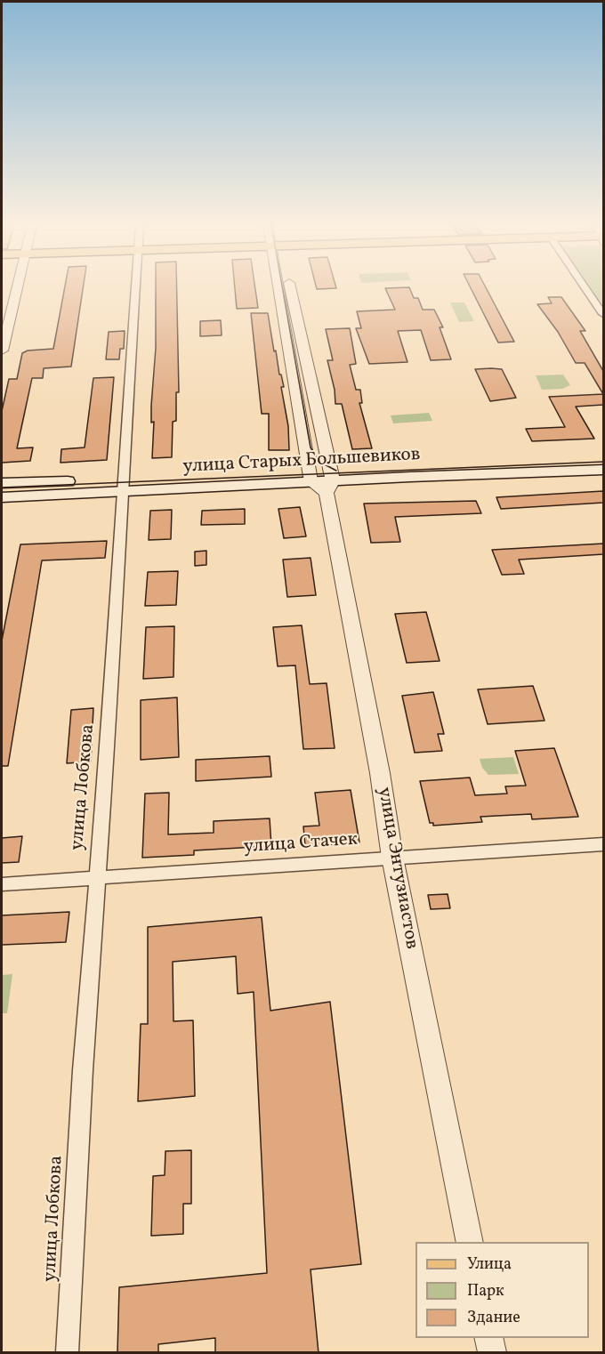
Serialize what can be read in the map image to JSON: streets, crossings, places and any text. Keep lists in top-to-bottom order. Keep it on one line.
{"streets":{"main road":["улица Старых Большевиков"],"street":["улица Лобкова","улица Стачек","улица Энтузиастов"]},"crossings":[["улица Старых Большевиков","улица Лобкова"],["улица Старых Большевиков","улица Энтузиастов"],["улица Лобкова","улица Стачек"],["улица Стачек","улица Энтузиастов"]],"legend":["Улица","Парк","Здание"]}
